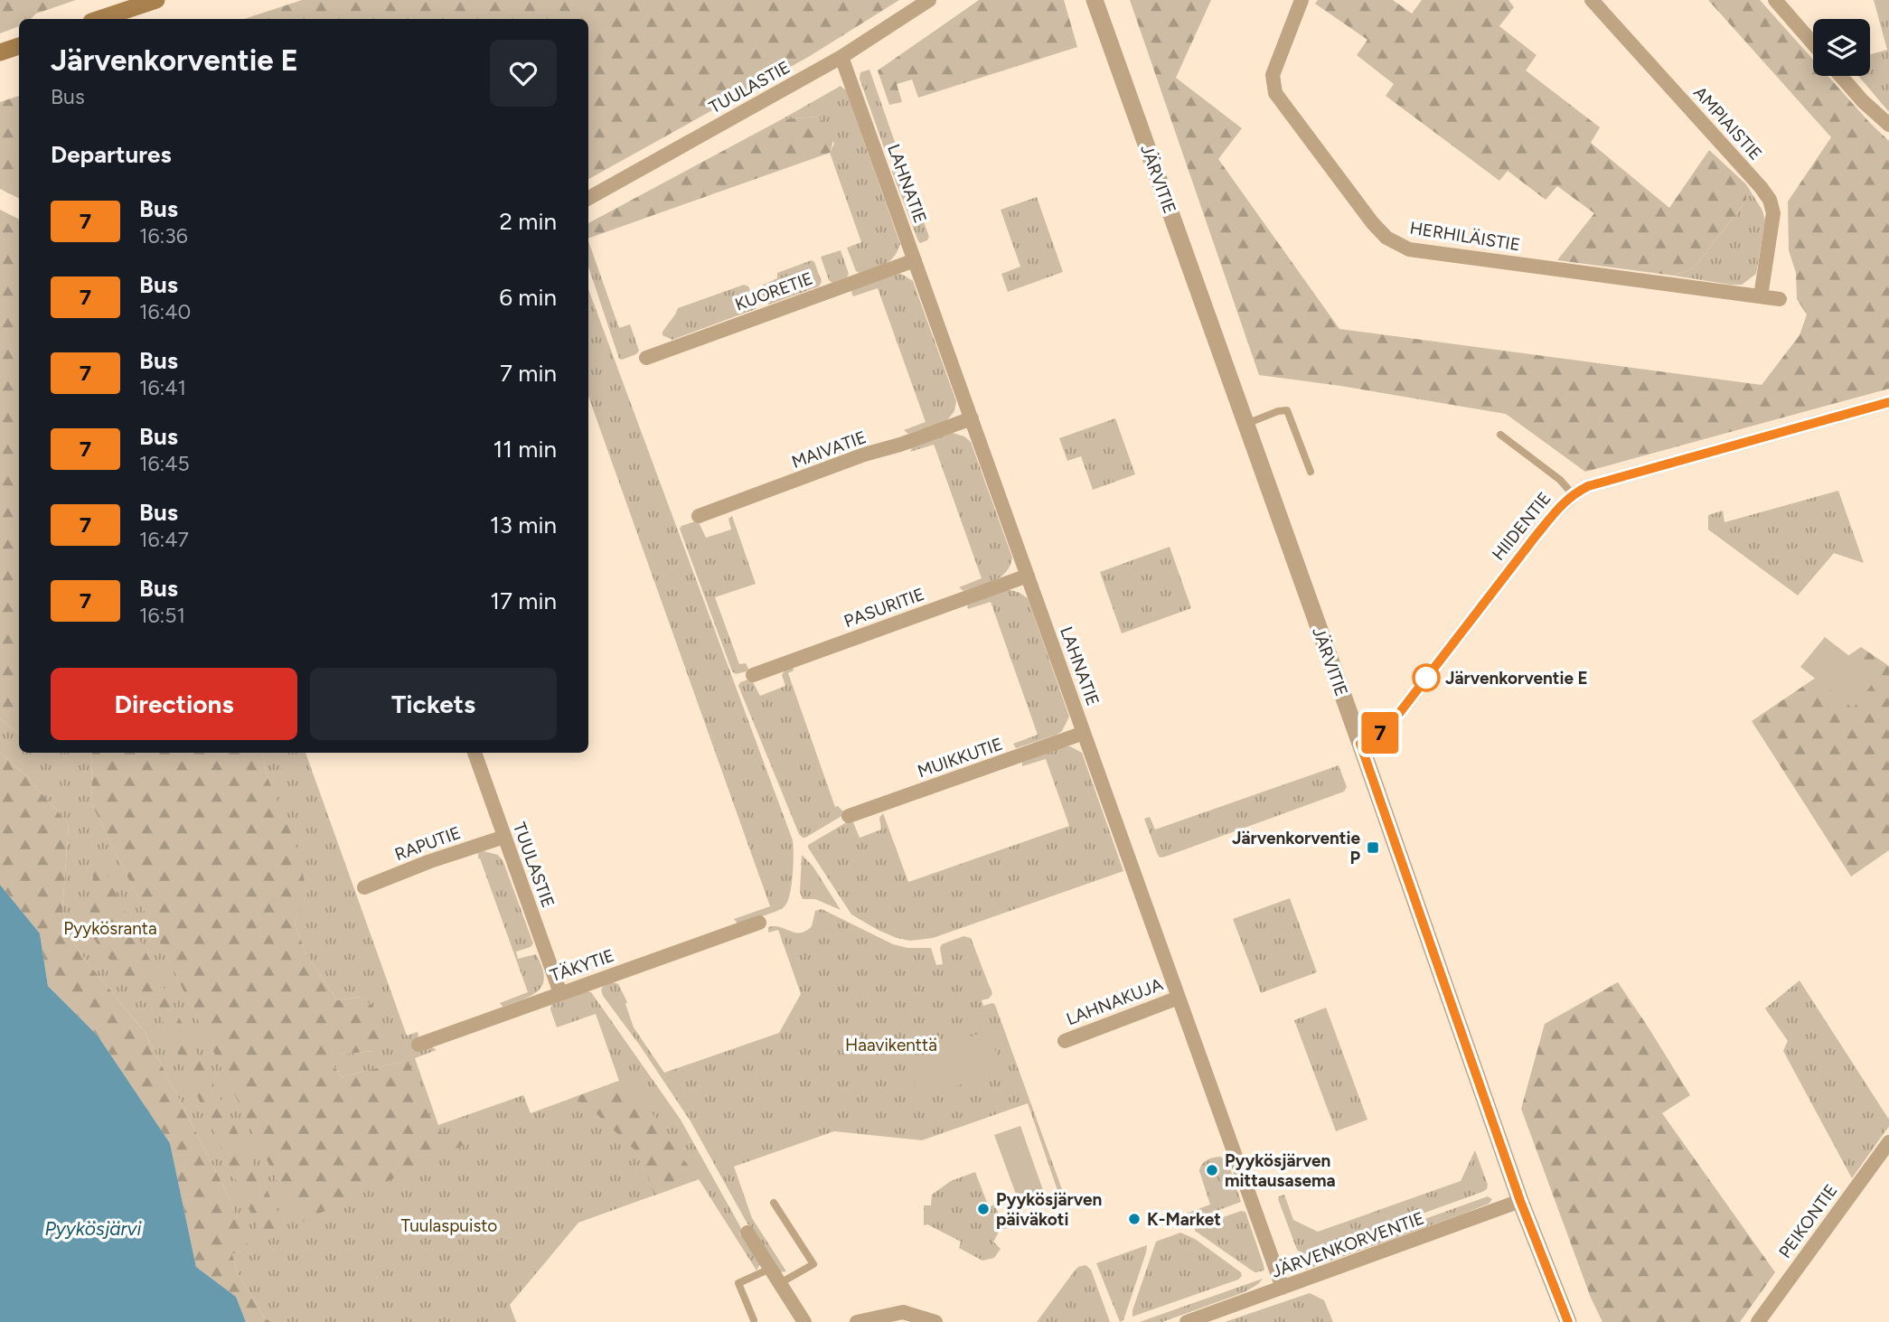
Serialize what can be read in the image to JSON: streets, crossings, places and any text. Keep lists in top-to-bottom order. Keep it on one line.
{"streets":{"street":["TUULASTIE","AMPIAISTIE","JÄRVITIE","LAHNATIE","HERHILÄISTIE","KUORETIE","MAIVATIE","HIIDENTIE","PASURITIE","MUIKKUTIE","RAPUTIE","TÄKYTIE","LAHNAKUJA","PEIKONTIE","JÄRVENKORVENTIE"]},"crossings":[["TUULASTIE","LAHNATIE"],["TUULASTIE","RAPUTIE"],["TUULASTIE","TÄKYTIE"],["AMPIAISTIE","HERHILÄISTIE"],["JÄRVITIE","HIIDENTIE"],["JÄRVITIE","JÄRVENKORVENTIE"],["LAHNATIE","KUORETIE"],["LAHNATIE","MAIVATIE"],["LAHNATIE","PASURITIE"],["LAHNATIE","MUIKKUTIE"],["LAHNATIE","LAHNAKUJA"],["LAHNATIE","JÄRVENKORVENTIE"]],"water":["Pyykösjärvi"],"parks":["Pyykösranta","Haavikenttä","Tuulaspuisto"],"places":{"other":["Järvenkorventie E","Pyykösjärven mittausasema","Pyykösjärven päiväkoti","K-Market"],"transit":["Järvenkorventie P"]},"lines":["bus line 7"],"page":{"on_map":"7","heading":[["Järvenkorventie E","Bus"],"Departures"],"list":[{"mark":"7","name":"Bus","note":"16:36","value":"2 min"},{"mark":"7","name":"Bus","note":"16:40","value":"6 min"},{"mark":"7","name":"Bus","note":"16:41","value":"7 min"},{"mark":"7","name":"Bus","note":"16:45","value":"11 min"},{"mark":"7","name":"Bus","note":"16:47","value":"13 min"},{"mark":"7","name":"Bus","note":"16:51","value":"17 min"}],"buttons":["Directions","Tickets"]}}
